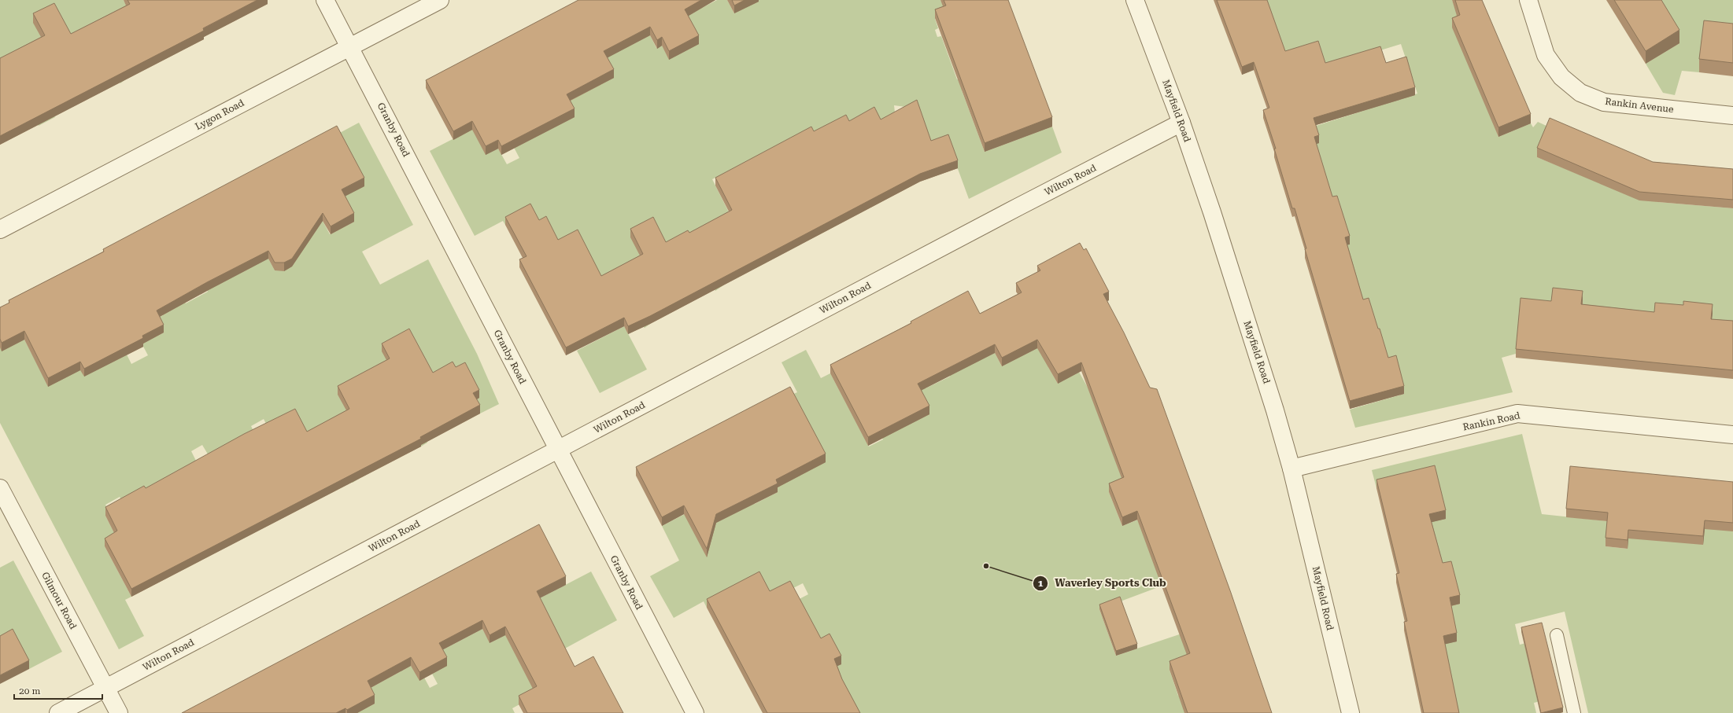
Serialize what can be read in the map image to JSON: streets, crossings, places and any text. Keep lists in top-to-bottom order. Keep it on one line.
{"streets":{"street":["Rankin Avenue","Mayfield Road","Lygon Road","Granby Road","Wilton Road","Rankin Road","Gilmour Road"]},"crossings":[["Mayfield Road","Wilton Road"],["Mayfield Road","Rankin Road"],["Lygon Road","Granby Road"],["Granby Road","Wilton Road"],["Wilton Road","Gilmour Road"]],"places":["Waverley Sports Club"],"scale_bar":"20 m"}
